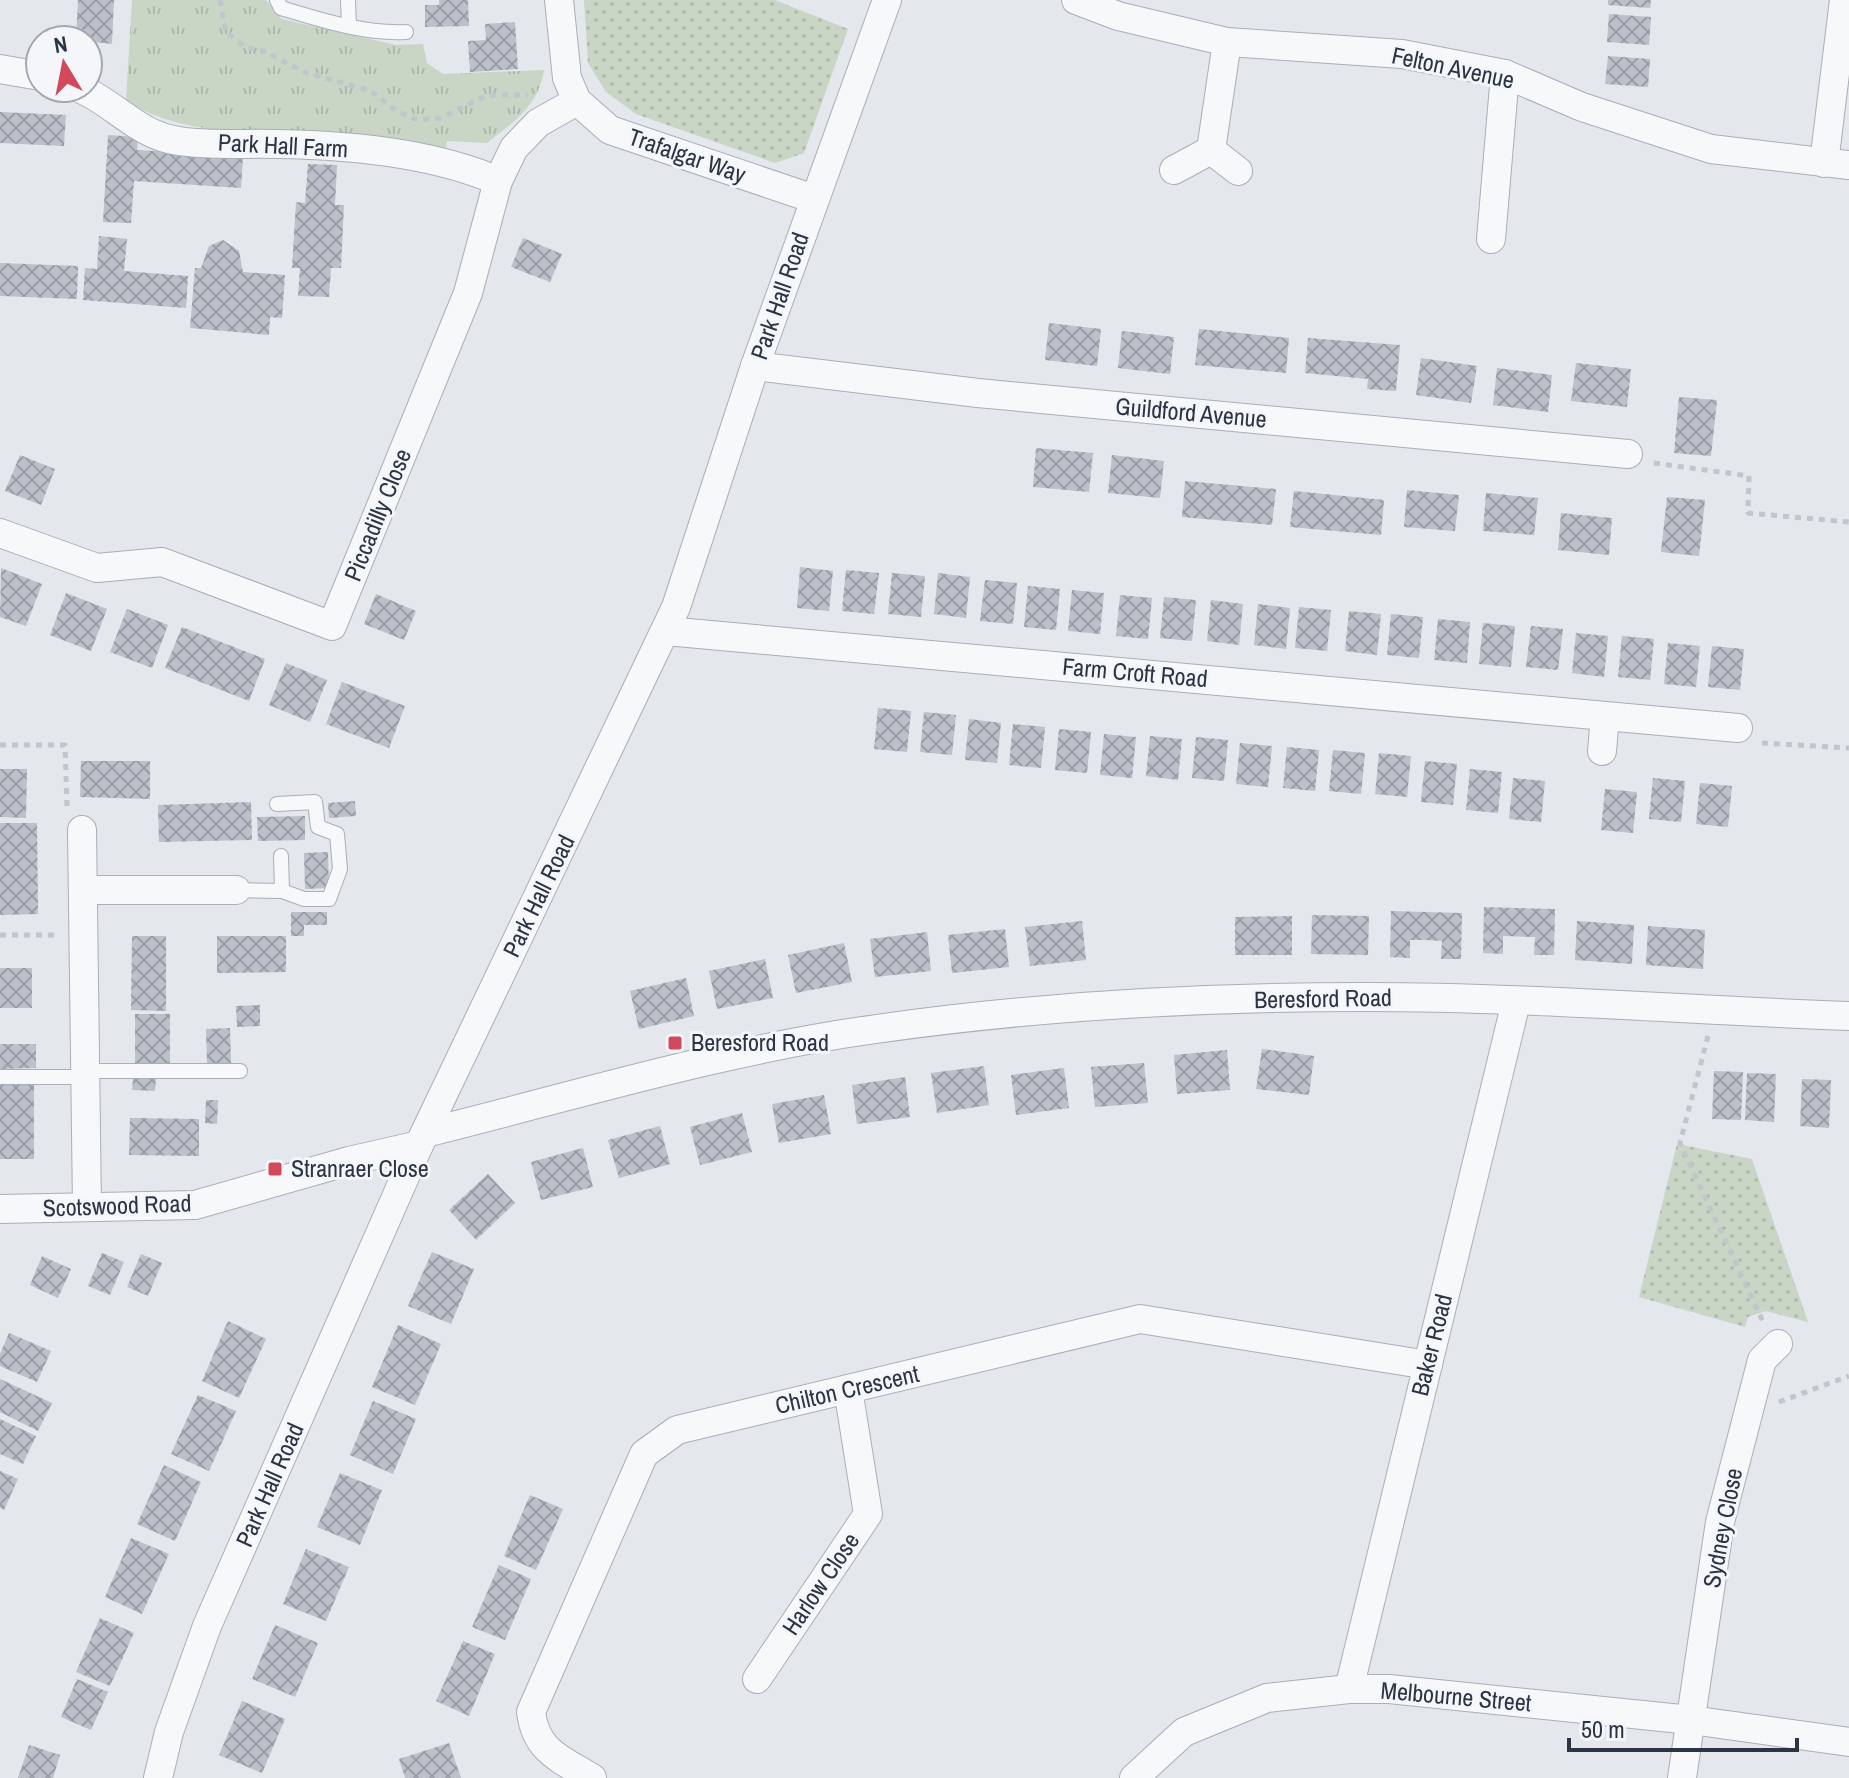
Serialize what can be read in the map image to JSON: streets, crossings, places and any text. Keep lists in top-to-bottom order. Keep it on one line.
{"streets":{"street":["Felton Avenue","Park Hall Farm","Trafalgar Way","Park Hall Road","Guildford Avenue","Piccadilly Close","Farm Croft Road","Beresford Road","Scotswood Road","Baker Road","Chilton Crescent","Sydney Close","Harlow Close","Melbourne Street"]},"crossings":[["Park Hall Farm","Piccadilly Close"],["Trafalgar Way","Park Hall Road"],["Trafalgar Way","Piccadilly Close"],["Park Hall Road","Guildford Avenue"],["Park Hall Road","Farm Croft Road"],["Park Hall Road","Beresford Road"],["Park Hall Road","Scotswood Road"],["Beresford Road","Scotswood Road"],["Beresford Road","Baker Road"],["Baker Road","Chilton Crescent"],["Baker Road","Melbourne Street"],["Chilton Crescent","Harlow Close"],["Sydney Close","Melbourne Street"]],"places":{"transit":["Beresford Road","Stranraer Close"]},"scale_bar":"50 m","north":"top"}
